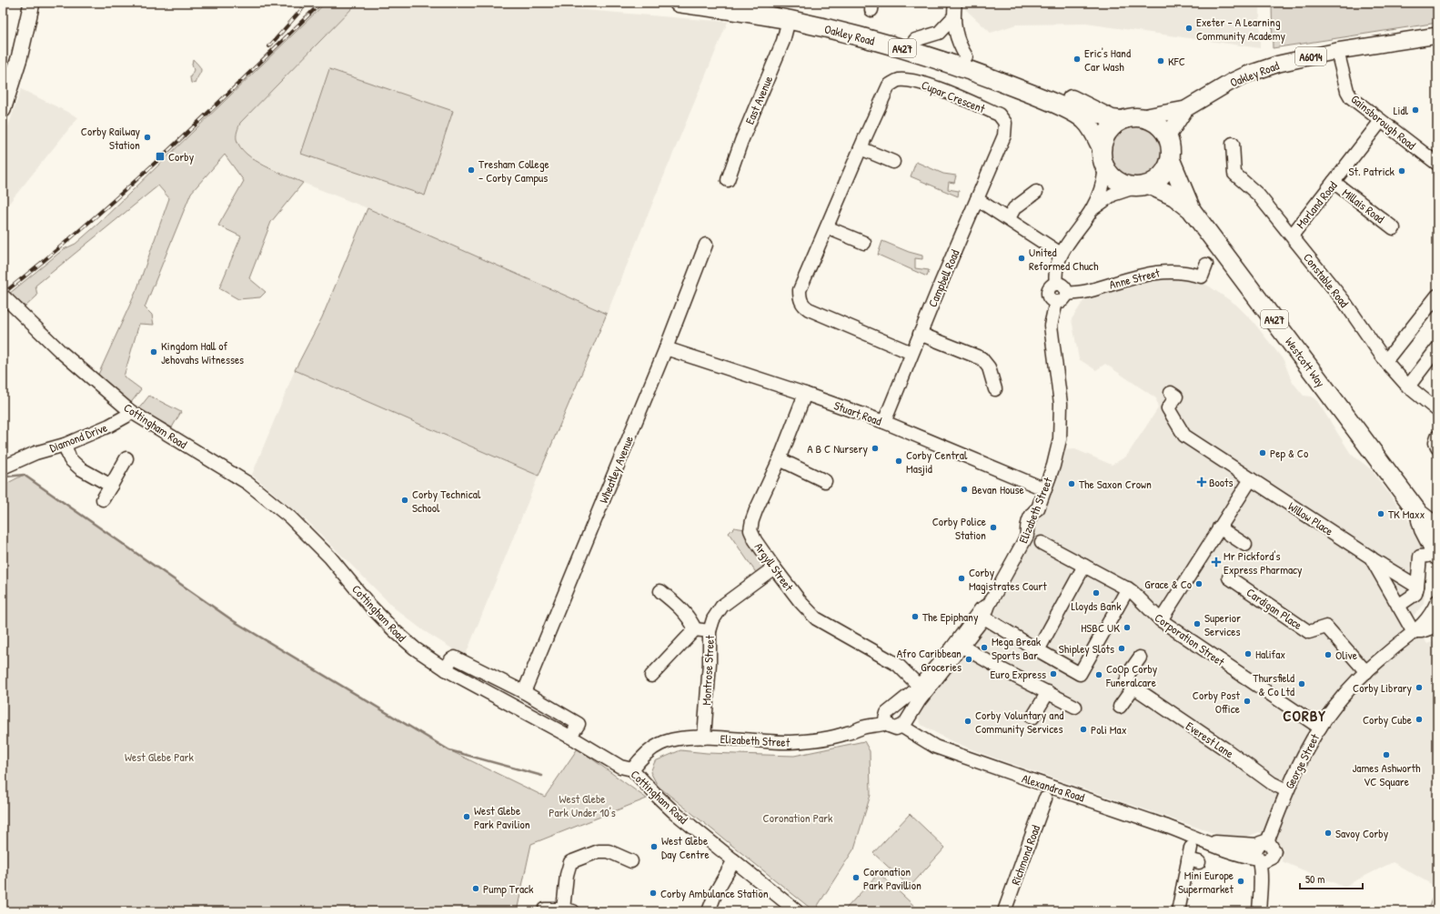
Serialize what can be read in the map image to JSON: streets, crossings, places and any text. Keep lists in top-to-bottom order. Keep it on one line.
{"streets":{"highway":["Oakley Road","A427","Westcott Way"],"main road":["A6014"],"street":["Cupar Crescent","East Avenue","Gainsborough Road","Morland Road","Millais Road","Campbell Road","Anne Street","Constable Road","Stuart Road","Cottingham Road","Diamond Drive","Wheatley Avenue","Elizabeth Street","Willow Place","Argyll Street","Cardigan Place","Corporation Street","Montrose Street","Everest Lane","George Street","Alexandra Road","Richmond Road"]},"crossings":[["Oakley Road","A6014"],["Oakley Road","East Avenue"],["Oakley Road","Gainsborough Road"],["Oakley Road","Westcott Way"],["A6014","Westcott Way"],["Cupar Crescent","Campbell Road"],["Gainsborough Road","Morland Road"],["Morland Road","Millais Road"],["Morland Road","Constable Road"],["Campbell Road","Stuart Road"],["Anne Street","Elizabeth Street"],["Stuart Road","Wheatley Avenue"],["Stuart Road","Elizabeth Street"],["Stuart Road","Argyll Street"],["Cottingham Road","Diamond Drive"],["Cottingham Road","Elizabeth Street"],["Elizabeth Street","Argyll Street"],["Elizabeth Street","Montrose Street"],["Elizabeth Street","Alexandra Road"],["Willow Place","George Street"],["Argyll Street","Montrose Street"],["Cardigan Place","George Street"],["Corporation Street","George Street"],["Everest Lane","George Street"],["George Street","Alexandra Road"]],"districts":["CORBY"],"parks":["West Glebe Park","West Glebe Park Under 10's","Coronation Park"],"places":{"other":["Exeter - A Learning Community Academy","Eric's Hand Car Wash","KFC","Lidl","Corby Railway Station","Tresham College - Corby Campus","St. Patrick","United Reformed Chuch","Kingdom Hall of Jehovahs Witnesses","A B C Nursery","Pep & Co","Corby Central Masjid","The Saxon Crown","Bevan House","Corby Technical School","TK Maxx","Corby Police Station","Corby Magistrates Court","Grace & Co","Lloyds Bank","The Epiphany","Superior Services","HSBC UK","Mega Break Sports Bar","Shipley Slots","Halifax","Olive","Afro Caribbean Groceries","Euro Express","CoOp Corby Funeralcare","Thursfield & Co Ltd","Corby Library","Corby Post Office","Corby Cube","Corby Voluntary and Community Services","Poli Max","James Ashworth VC Square","West Glebe Park Pavilion","Savoy Corby","West Glebe Day Centre","Coronation Park Pavillion","Mini Europe Supermarket","Pump Track","Corby Ambulance Station"],"transit":["Corby"],"health":["Boots","Mr Pickford's Express Pharmacy"]},"scale_bar":"50 m"}
